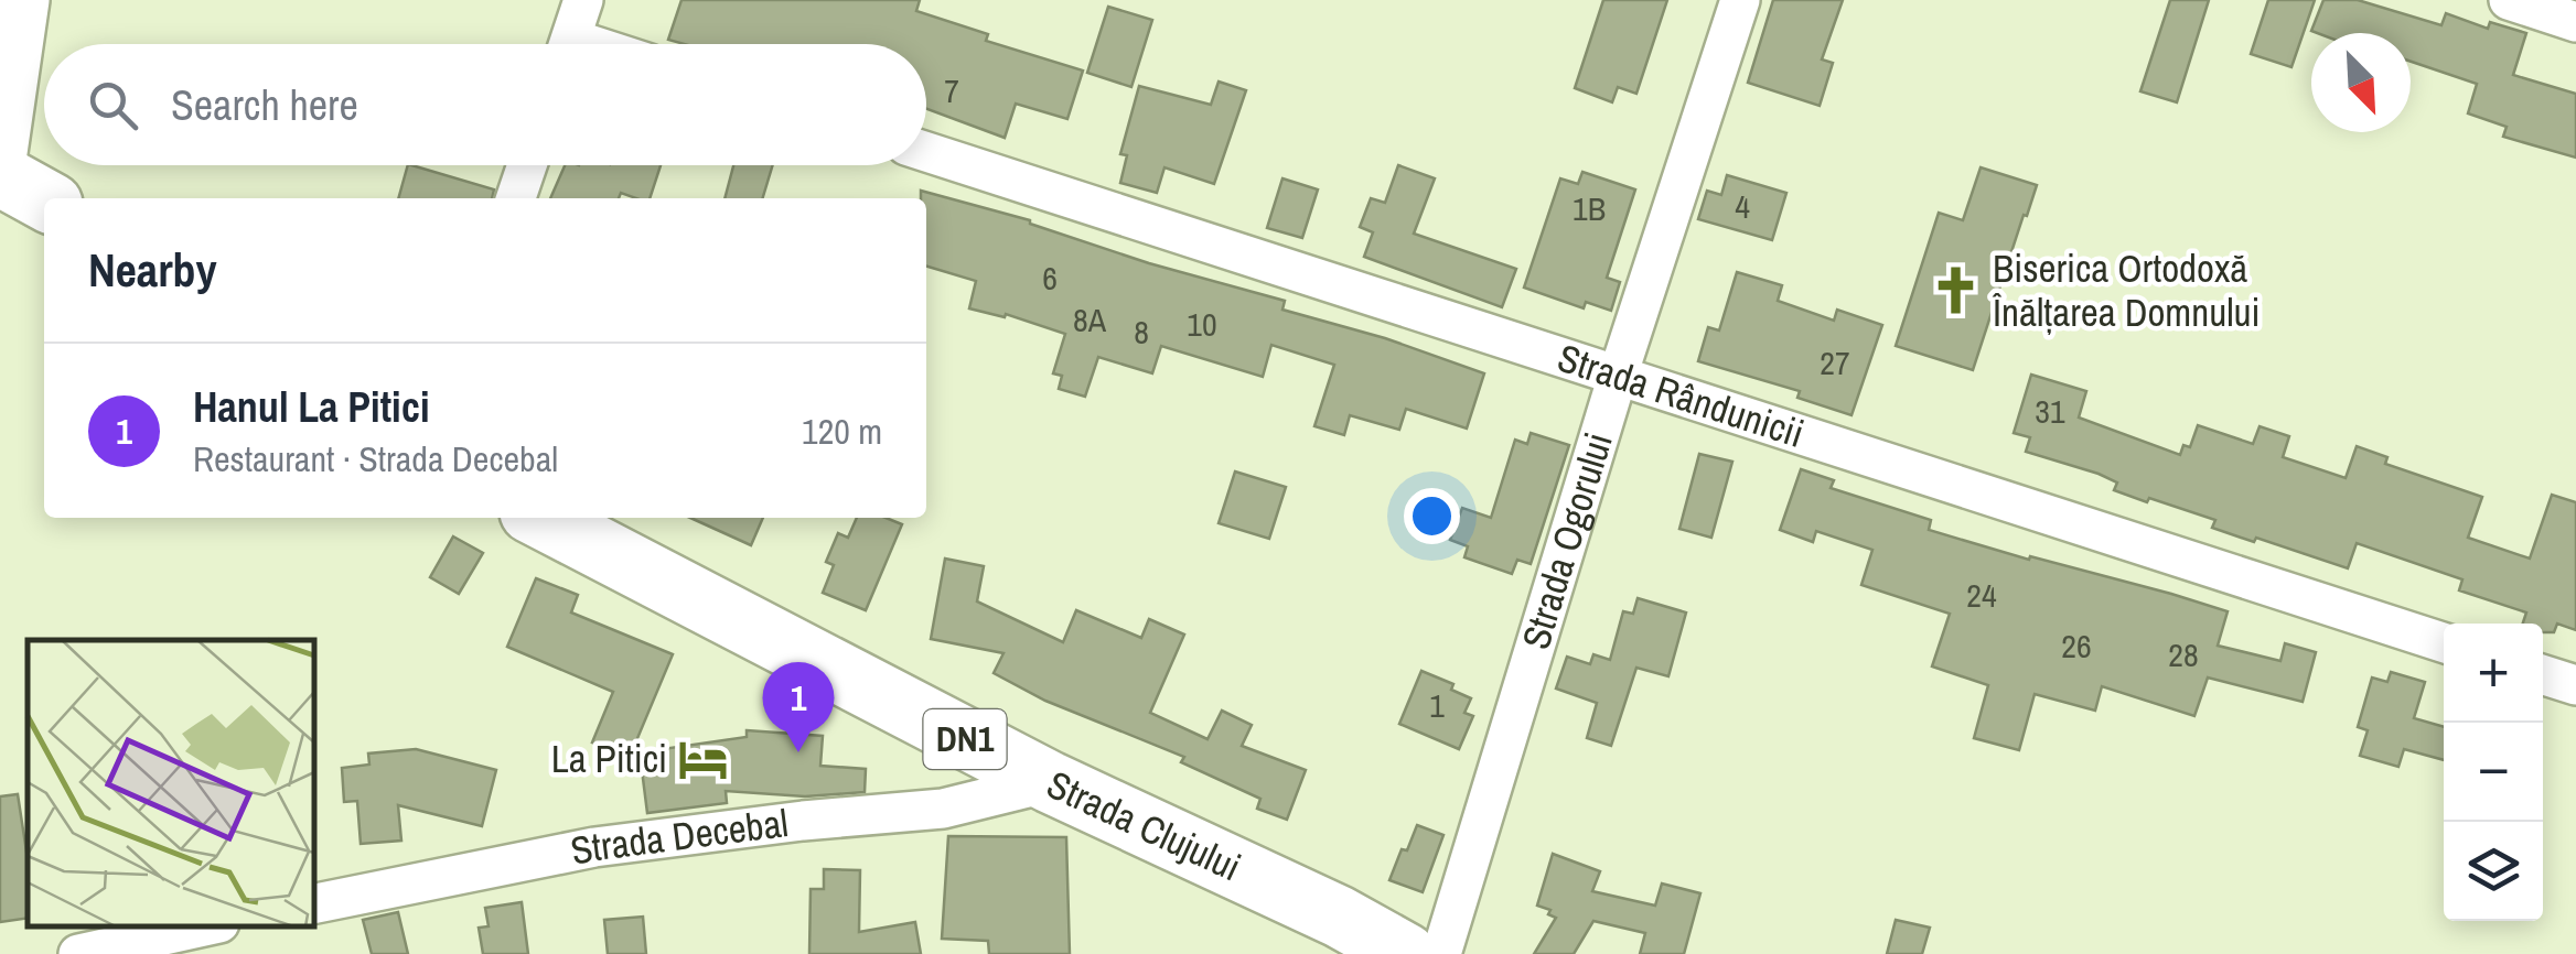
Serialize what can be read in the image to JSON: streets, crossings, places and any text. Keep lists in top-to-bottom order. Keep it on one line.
{"streets":{"main road":["DN1","Strada Clujului"],"street":["Strada Rândunicii","Strada Ogorului","Strada Decebal"]},"crossings":[["Strada Rândunicii","Strada Ogorului"],["Strada Clujului","Strada Decebal"]],"places":{"church":["Biserica Ortodoxă Înălțarea Domnului"],"hotel":["La Pitici"]},"house_numbers":["7","4","1B","6","8A","10","8","27","31","24","26","28","1"],"north":"bottom right","page":{"search":"Search here","heading":"Nearby","list":[{"mark":"1","name":"Hanul La Pitici","note":"Restaurant · Strada Decebal","value":"120 m"}],"map_buttons":["+","−"],"pins":"1"}}
